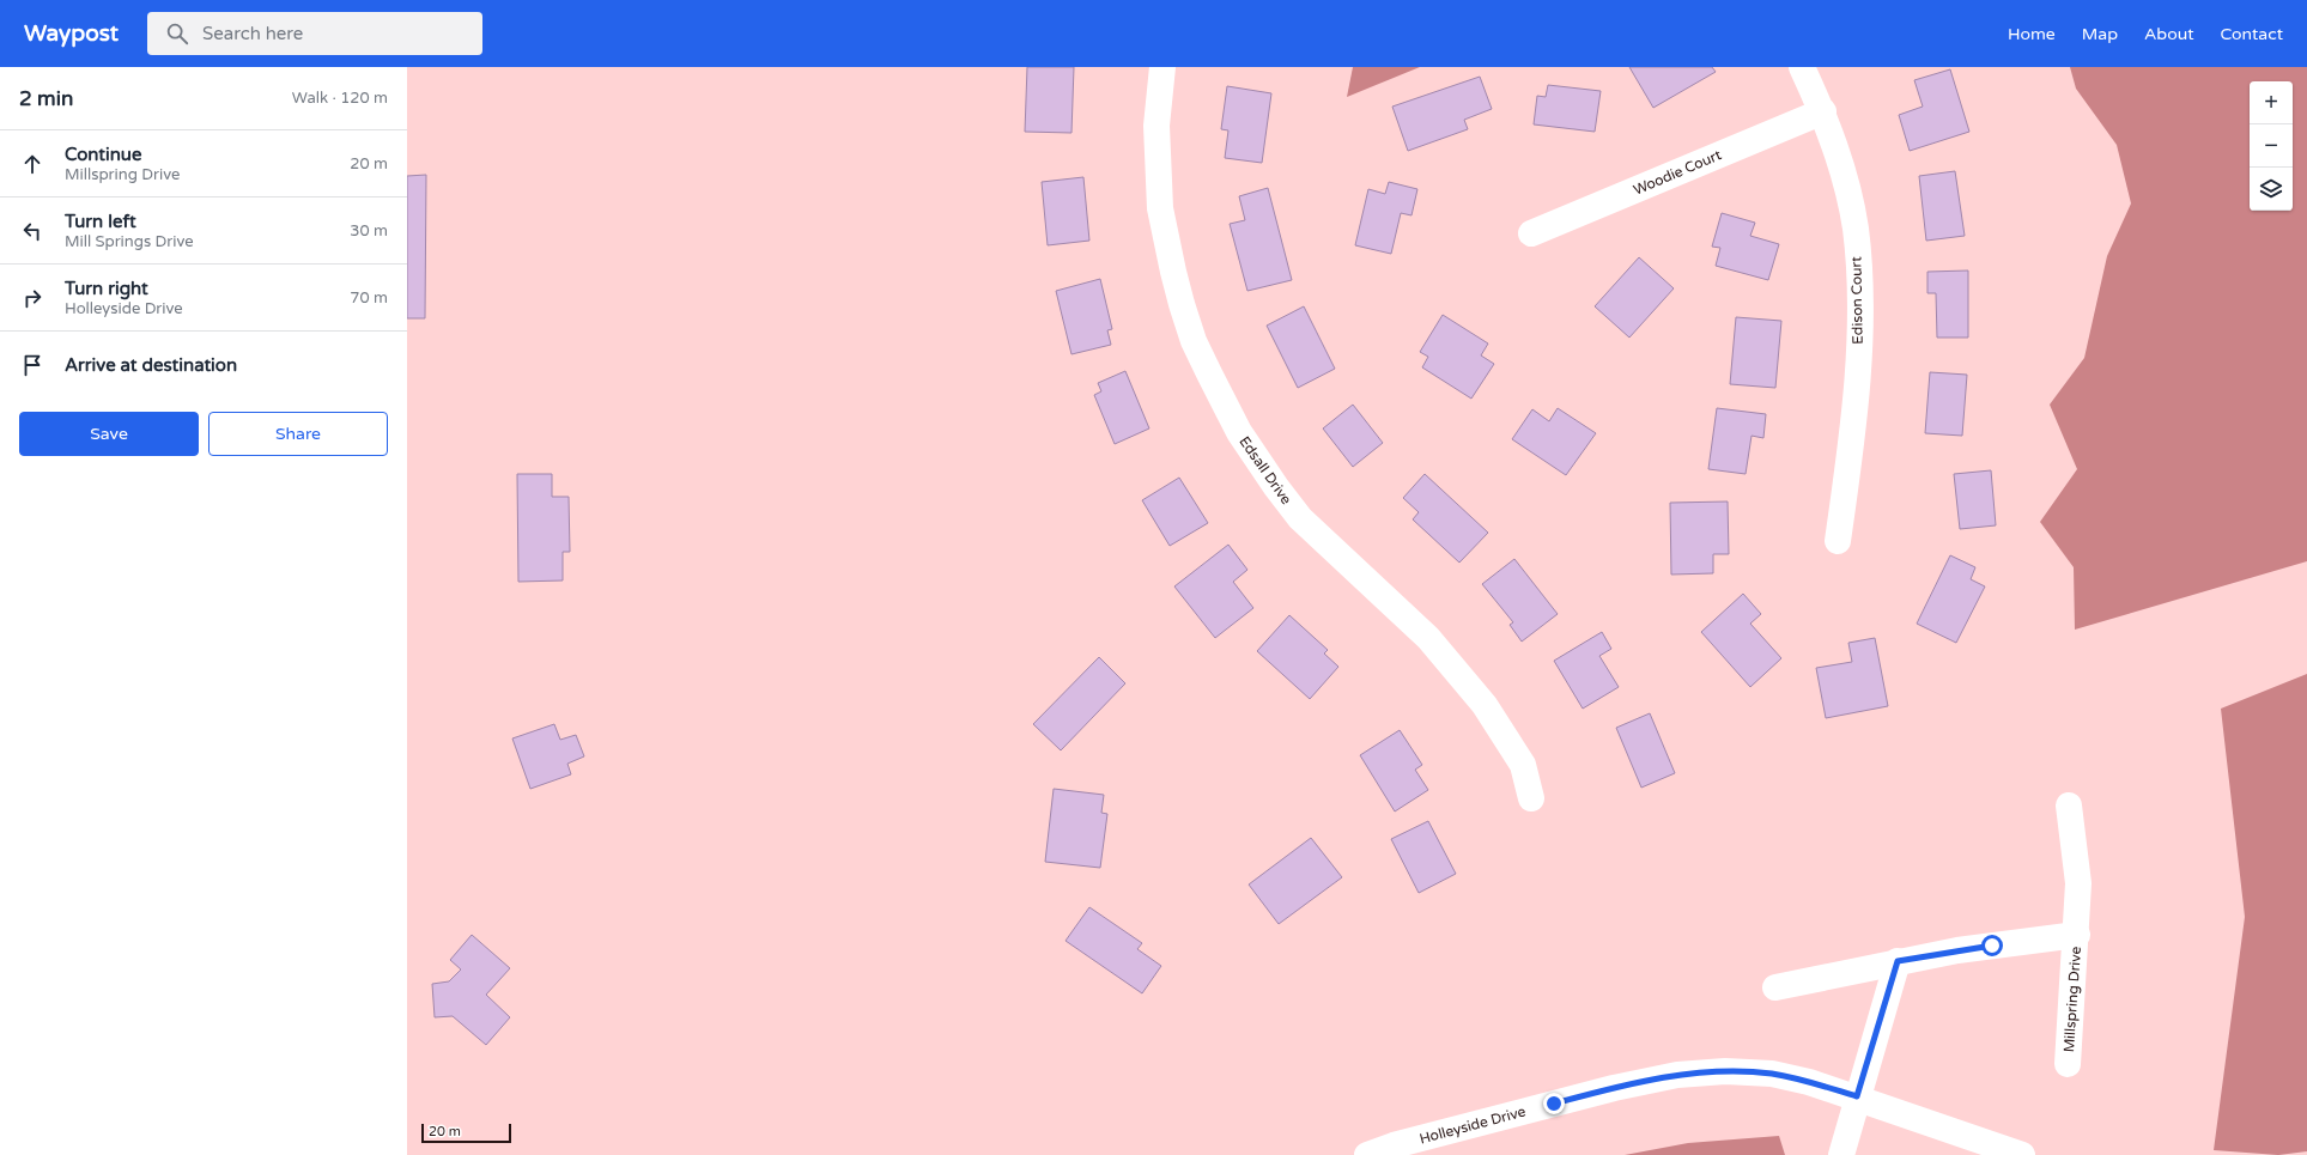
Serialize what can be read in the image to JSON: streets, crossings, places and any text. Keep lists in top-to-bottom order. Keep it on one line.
{"streets":{"street":["Woodie Court","Edison Court","Edsall Drive","Millspring Drive","Holleyside Drive"]},"crossings":[["Woodie Court","Edison Court"]],"scale_bar":"20 m","page":{"header":"Waypost","search":"Search here","nav":["Home","Map","About","Contact"],"heading":["2 min","Walk · 120 m"],"map_buttons":["+","−"],"list":[["Continue","Millspring Drive","20 m"],["Turn left","Mill Springs Drive","30 m"],["Turn right","Holleyside Drive","70 m"],"Arrive at destination"],"buttons":["Save","Share"],"scale":"20 m"}}
